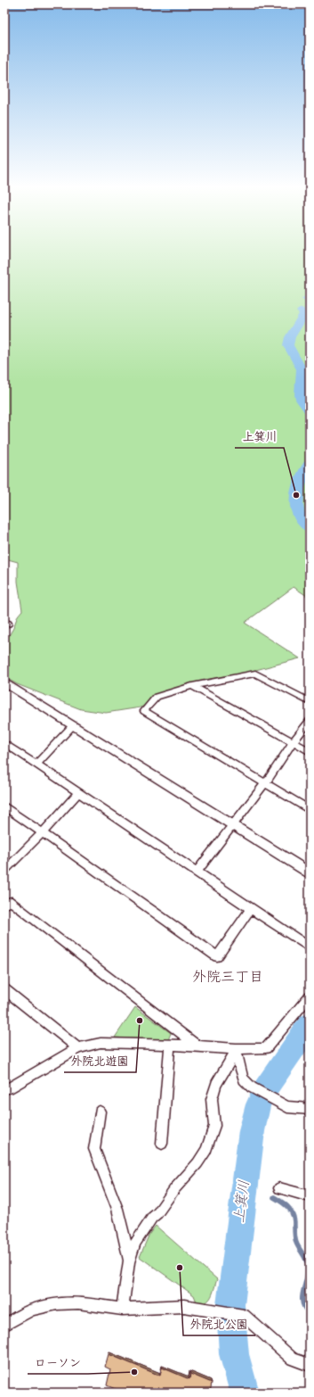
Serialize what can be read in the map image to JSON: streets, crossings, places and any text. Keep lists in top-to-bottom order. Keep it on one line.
{"districts":["外院三丁目"],"water":["上箕川"],"places":["上箕川","外院北遊園","外院北公園","ローソン"]}
